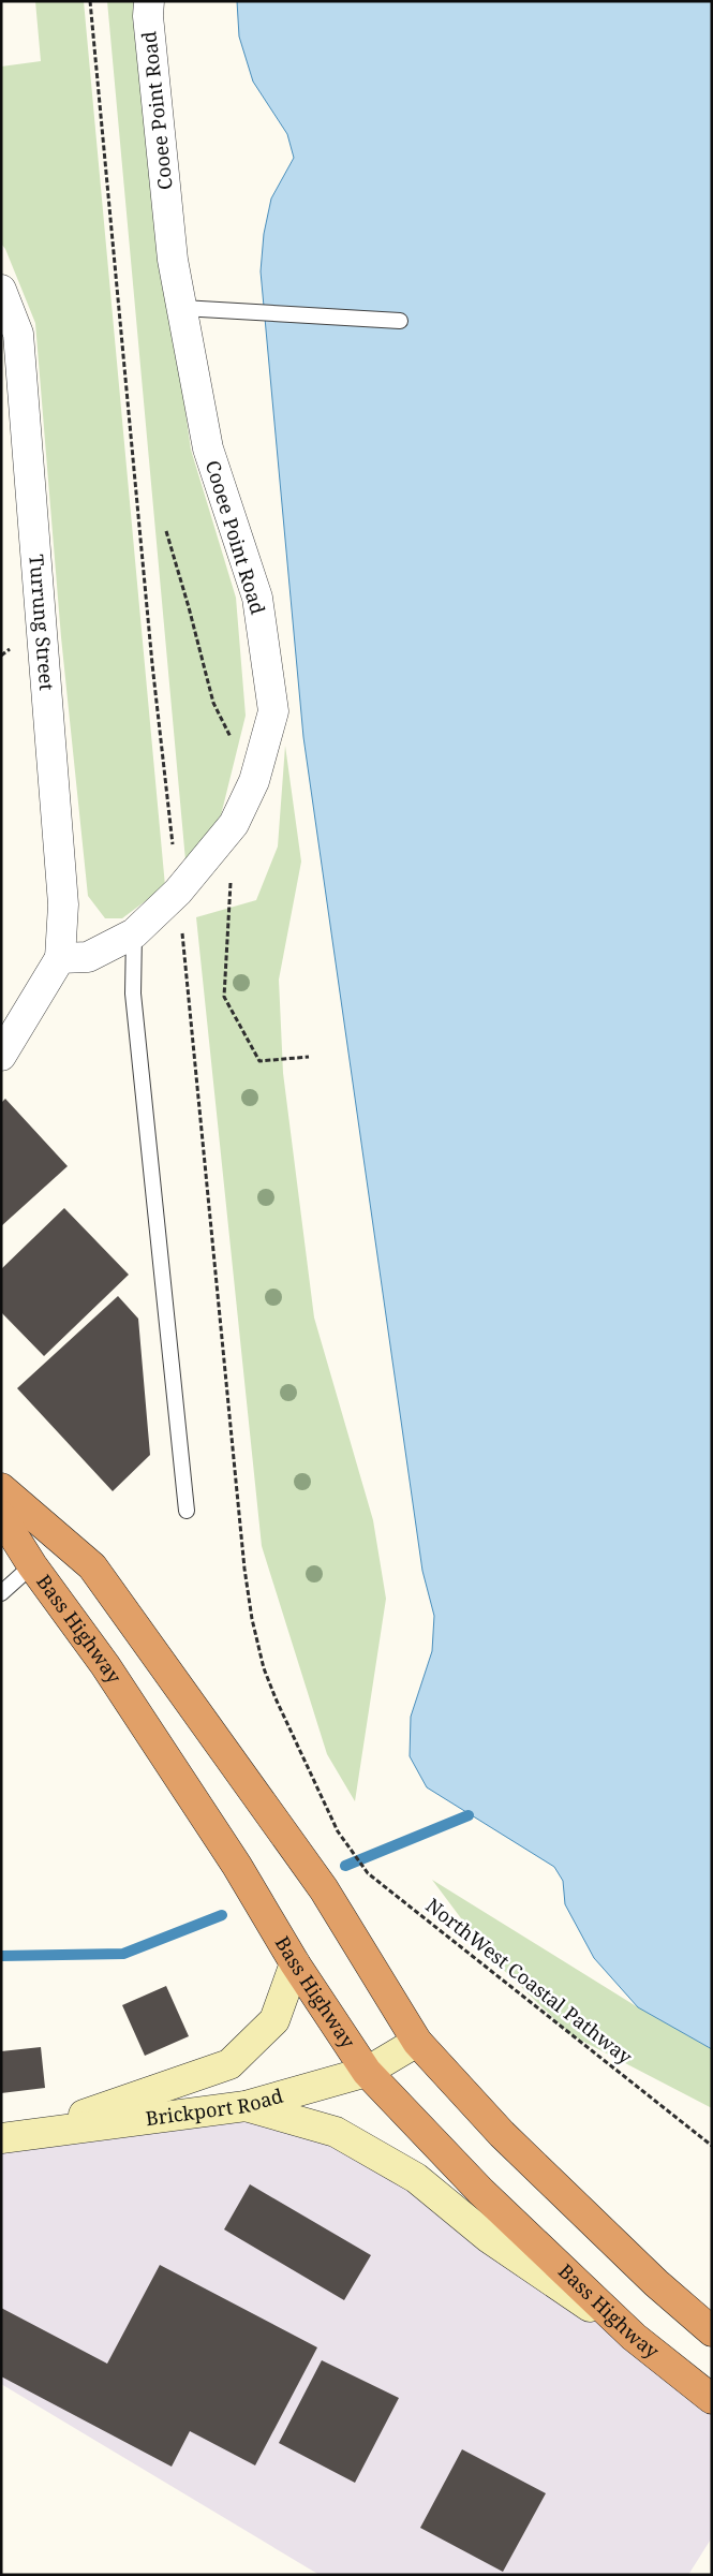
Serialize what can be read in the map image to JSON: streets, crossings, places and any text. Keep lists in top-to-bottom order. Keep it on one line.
{"streets":{"highway":["Bass Highway"],"street":["Cooee Point Road","Turrung Street","Brickport Road"],"path":["NorthWest Coastal Pathway"]},"crossings":[["Cooee Point Road","Turrung Street"],["Bass Highway","Brickport Road"]]}
